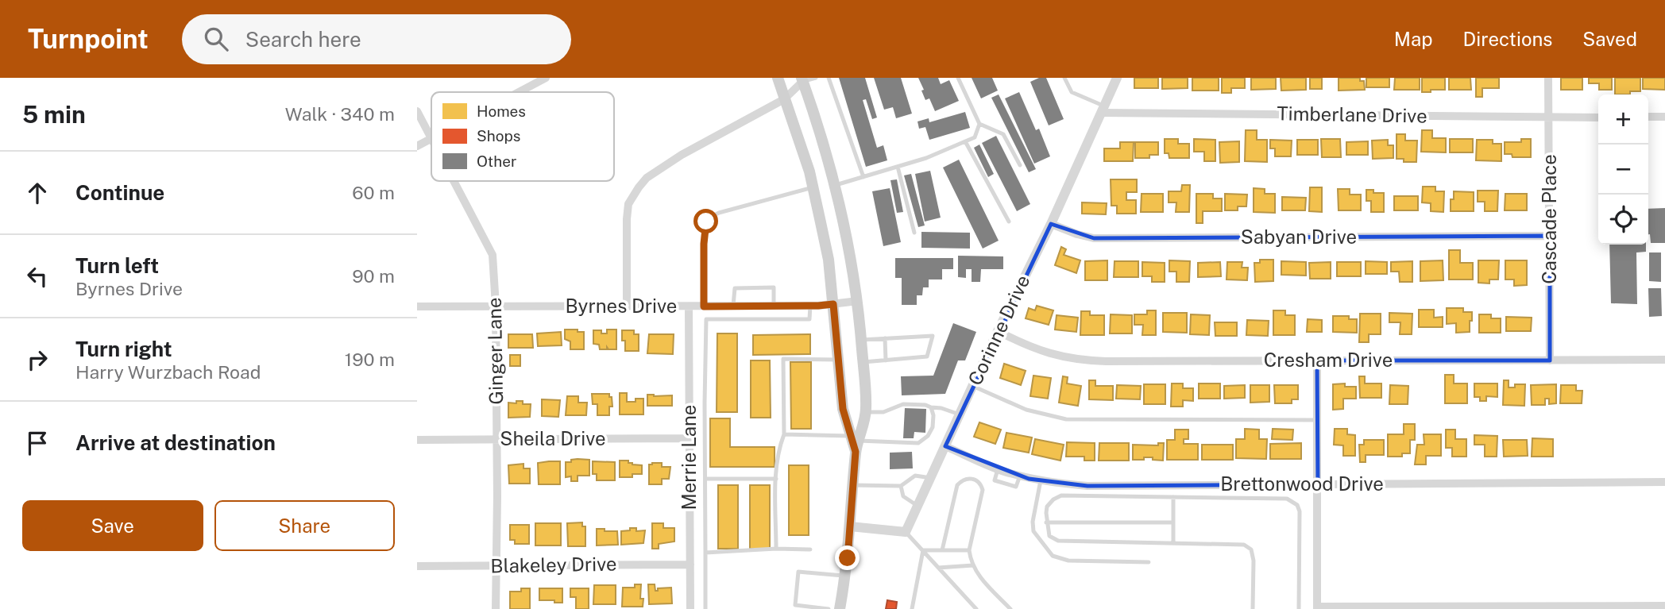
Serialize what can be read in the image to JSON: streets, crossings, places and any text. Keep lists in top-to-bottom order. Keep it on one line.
{"streets":{"street":["Timberlane Drive","Cascade Place","Sabyan Drive","Byrnes Drive","Corinne Drive","Ginger Lane","Cresham Drive","Sheila Drive","Merrie Lane","Brettonwood Drive","Blakeley Drive"]},"crossings":[["Timberlane Drive","Cascade Place"],["Timberlane Drive","Corinne Drive"],["Cascade Place","Sabyan Drive"],["Cascade Place","Cresham Drive"],["Sabyan Drive","Corinne Drive"],["Byrnes Drive","Ginger Lane"],["Byrnes Drive","Merrie Lane"],["Corinne Drive","Cresham Drive"],["Corinne Drive","Brettonwood Drive"],["Ginger Lane","Sheila Drive"],["Ginger Lane","Blakeley Drive"],["Sheila Drive","Merrie Lane"],["Merrie Lane","Blakeley Drive"]],"legend":["Homes","Shops","Other"],"page":{"header":"Turnpoint","search":"Search here","nav":["Map","Directions","Saved"],"heading":["5 min","Walk · 340 m"],"map_buttons":["+","−"],"list":[["Continue","60 m"],["Turn left","Byrnes Drive","90 m"],["Turn right","Harry Wurzbach Road","190 m"],"Arrive at destination"],"buttons":["Save","Share"]}}
